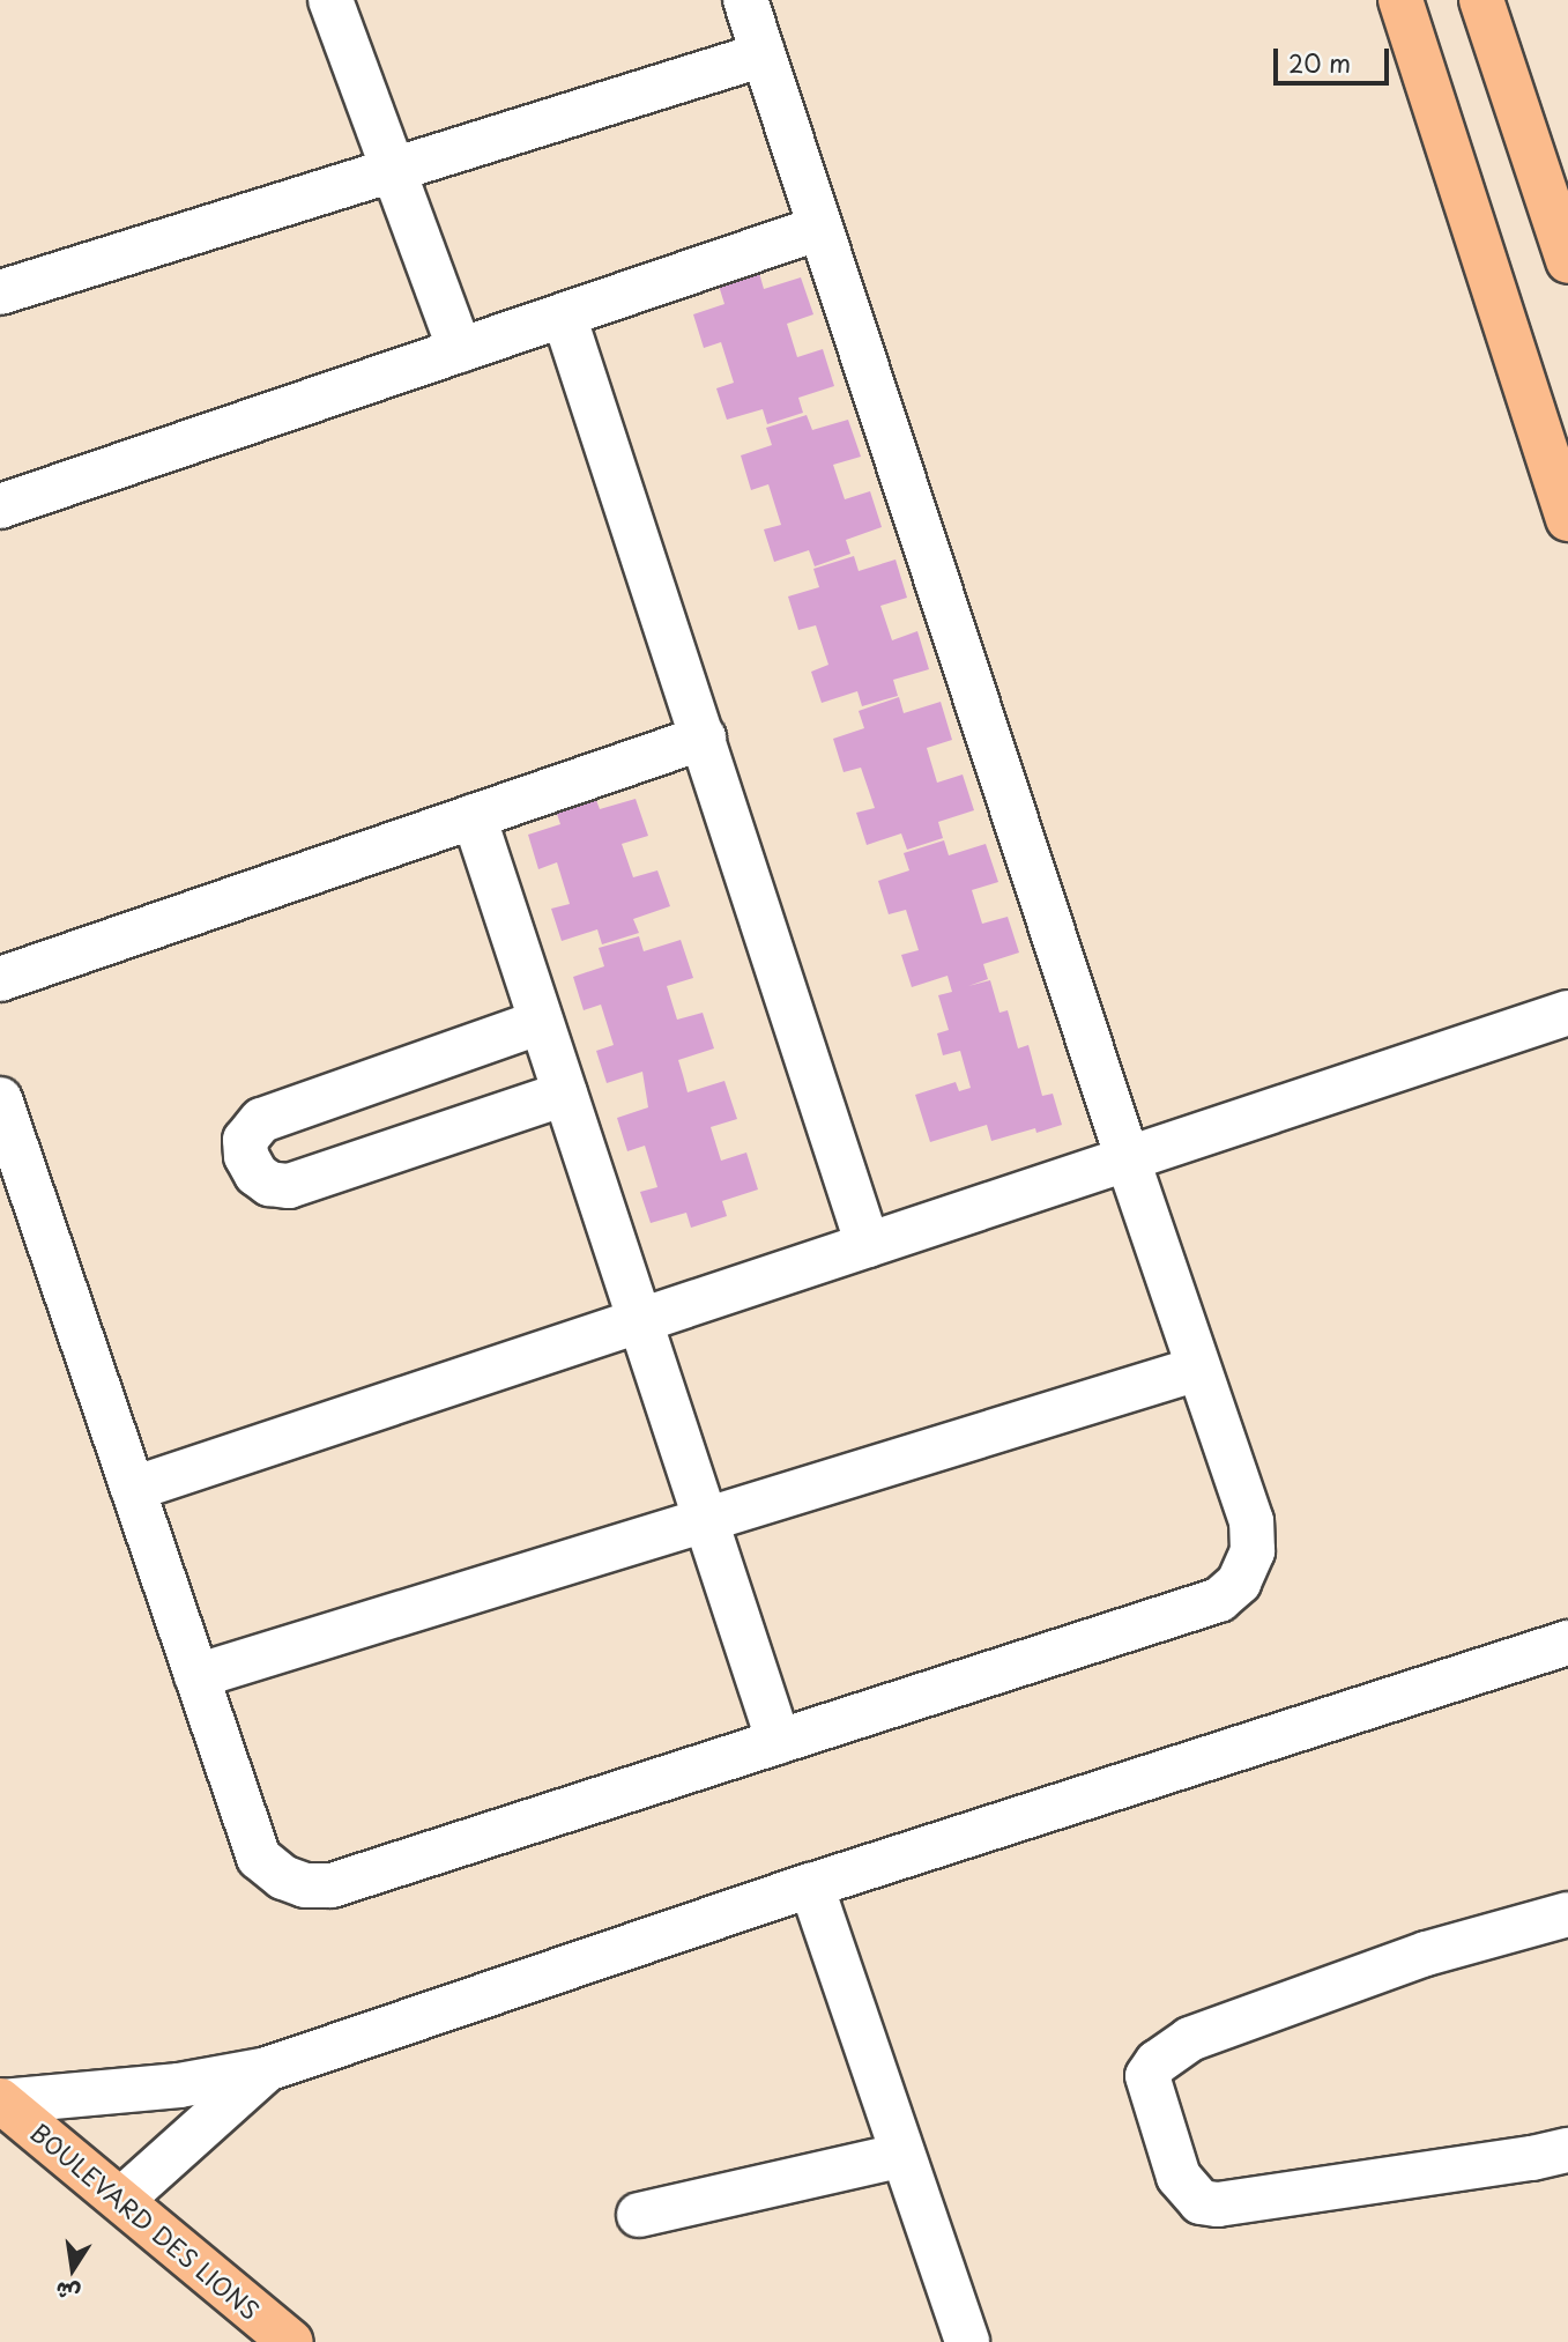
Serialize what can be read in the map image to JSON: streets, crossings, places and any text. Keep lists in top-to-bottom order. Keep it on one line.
{"streets":{"main road":["BOULEVARD DES LIONS"]},"scale_bar":"20 m","north":"bottom"}
